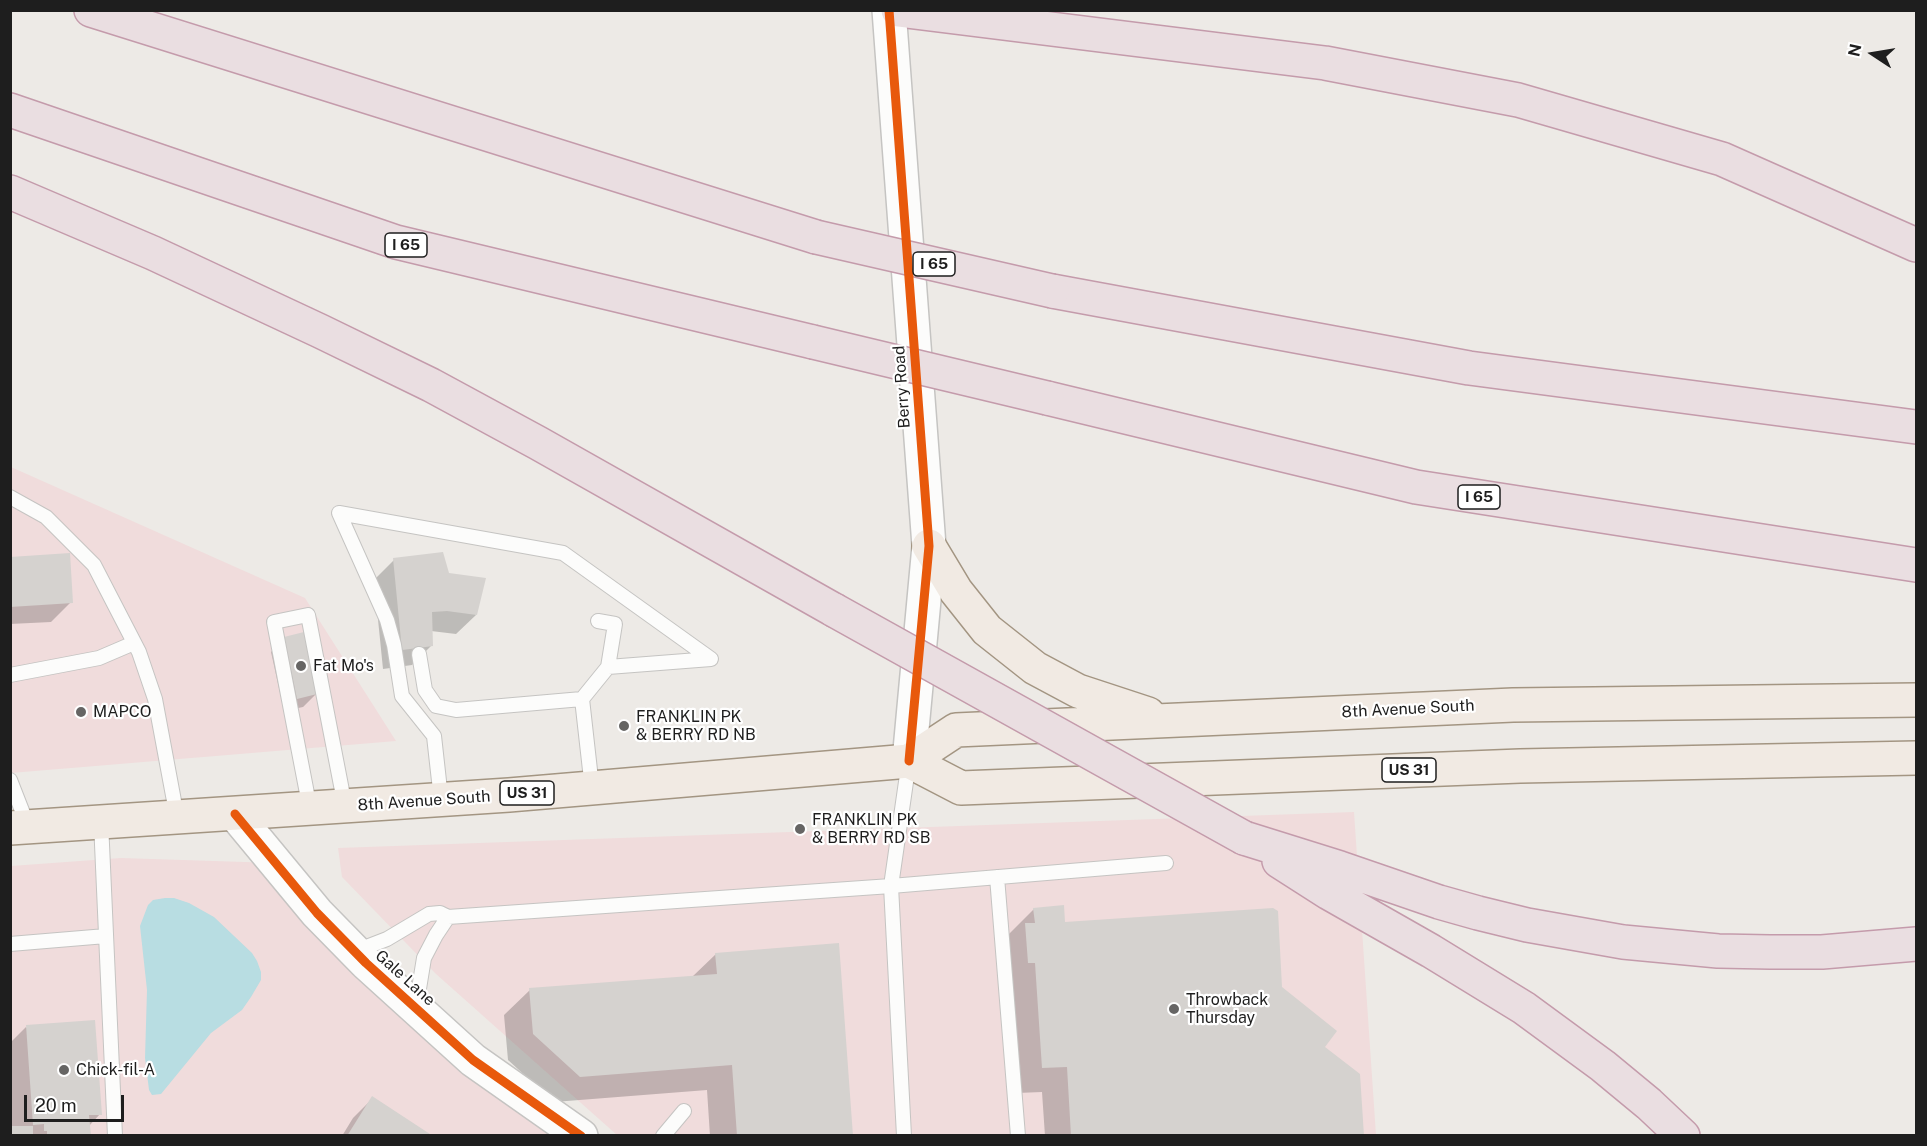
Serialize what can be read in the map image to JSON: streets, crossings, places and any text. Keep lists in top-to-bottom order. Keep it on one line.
{"streets":{"highway":["I 65"],"main road":["8th Avenue South","US 31"],"street":["Berry Road","Gale Lane"]},"crossings":[["Berry Road","8th Avenue South"],["Berry Road","US 31"],["8th Avenue South","US 31"],["8th Avenue South","Gale Lane"]],"places":["Fat Mo's","MAPCO","FRANKLIN PK & BERRY RD NB","FRANKLIN PK & BERRY RD SB","Throwback Thursday","Chick-fil-A"],"scale_bar":"20 m","north":"left"}
